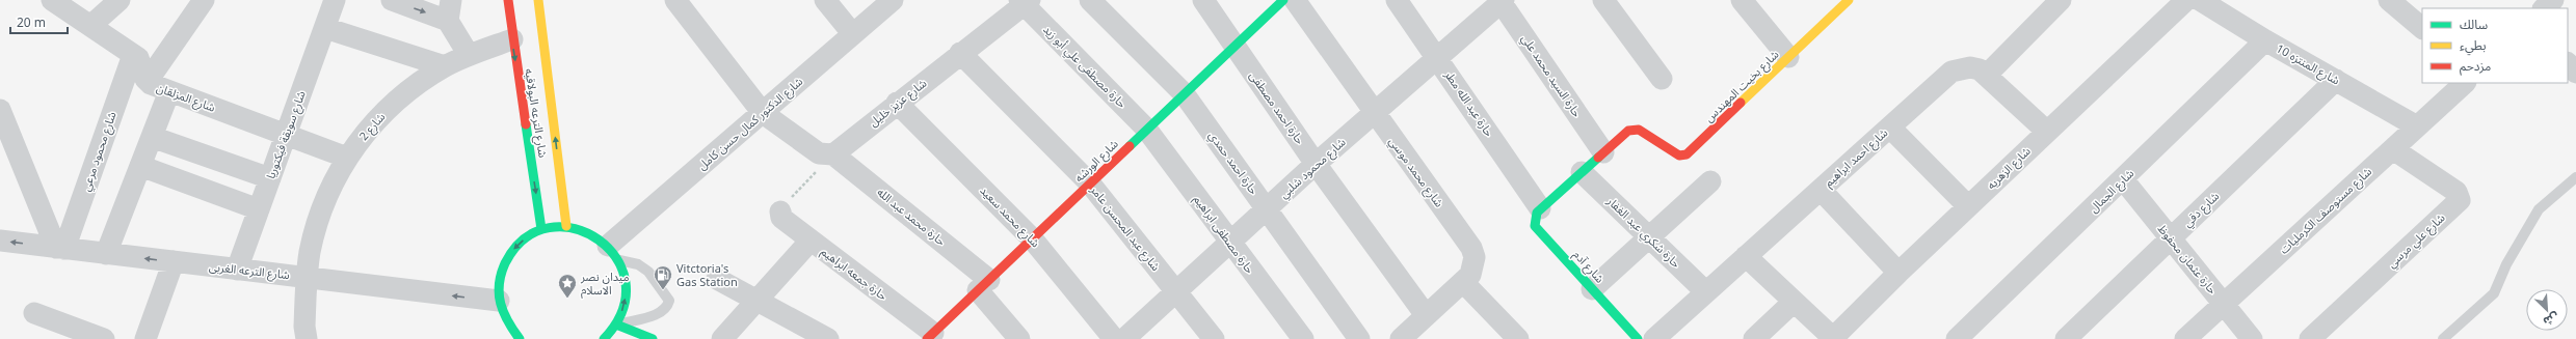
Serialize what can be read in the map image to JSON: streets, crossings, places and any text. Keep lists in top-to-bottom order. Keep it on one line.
{"streets":{"street":["شارع المنتزه 10","حارة مصطفى علي أبو زيد","حارة السيد محمد علي","شارع بخيت المهندس","شارع المزلقان","شارع عزيز خليل","حارة عبد الله مطر","حارة احمد مصطفى","شارع الترعه البولاقيه","شارع الدكتور كمال حسن كامل","شارع 2","شارع سويقة فيكتوريا","شارع محمود مرعي","شارع احمد ابراهيم","شارع الورشه","حارة احمد حمدي","شارع محمود شلبي","شارع الزهريه","شارع محمد موسي","شارع الجمال","شارع دقي","شارع مستوصف الكرمليات","حارة محمد عبد الله","شارع محمد سعيد","شارع عبد المحسن عامر","حارة شكري عبد الغفار","حارة مصطفى ابراهيم","شارع علي مرسي","حارة عثمان محفوظ","شارع آدم","شارع الترعه الغربى","حارة جمعه ابراهيم"]},"crossings":[["شارع المنتزه 10","شارع الجمال"],["شارع المنتزه 10","شارع دقي"],["شارع المنتزه 10","شارع مستوصف الكرمليات"],["حارة مصطفى علي أبو زيد","شارع عزيز خليل"],["حارة مصطفى علي أبو زيد","شارع الورشه"],["حارة مصطفى علي أبو زيد","حارة مصطفى ابراهيم"],["حارة السيد محمد علي","شارع بخيت المهندس"],["حارة السيد محمد علي","شارع محمود شلبي"],["شارع المزلقان","شارع 2"],["شارع المزلقان","شارع سويقة فيكتوريا"],["شارع المزلقان","شارع محمود مرعي"],["شارع عزيز خليل","حارة محمد عبد الله"],["شارع عزيز خليل","شارع محمد سعيد"],["شارع عزيز خليل","شارع عبد المحسن عامر"],["حارة عبد الله مطر","شارع محمود شلبي"],["حارة عبد الله مطر","شارع آدم"],["حارة احمد مصطفى","شارع الورشه"],["حارة احمد مصطفى","شارع محمود شلبي"],["حارة احمد مصطفى","شارع محمد موسي"],["شارع الترعه البولاقيه","شارع 2"],["شارع 2","شارع الترعه الغربى"],["شارع سويقة فيكتوريا","شارع الترعه الغربى"],["شارع محمود مرعي","شارع الترعه الغربى"],["شارع احمد ابراهيم","حارة شكري عبد الغفار"],["شارع الورشه","حارة احمد حمدي"],["شارع الورشه","حارة محمد عبد الله"],["شارع الورشه","شارع محمد سعيد"],["شارع الورشه","شارع عبد المحسن عامر"],["شارع الورشه","حارة مصطفى ابراهيم"],["شارع الورشه","حارة جمعه ابراهيم"],["حارة احمد حمدي","شارع محمود شلبي"],["شارع محمود شلبي","شارع محمد موسي"],["شارع محمود شلبي","شارع عبد المحسن عامر"],["شارع محمود شلبي","حارة مصطفى ابراهيم"],["شارع الجمال","حارة عثمان محفوظ"],["شارع دقي","حارة عثمان محفوظ"],["شارع مستوصف الكرمليات","شارع علي مرسي"],["شارع مستوصف الكرمليات","حارة عثمان محفوظ"]],"places":{"fuel station":["Vitctoria's Gas Station"],"place":["ميدان نصر الاسلام"]},"legend":["سالك","بطيء","مزدحم"],"scale_bar":"20 m","north":"bottom right"}
